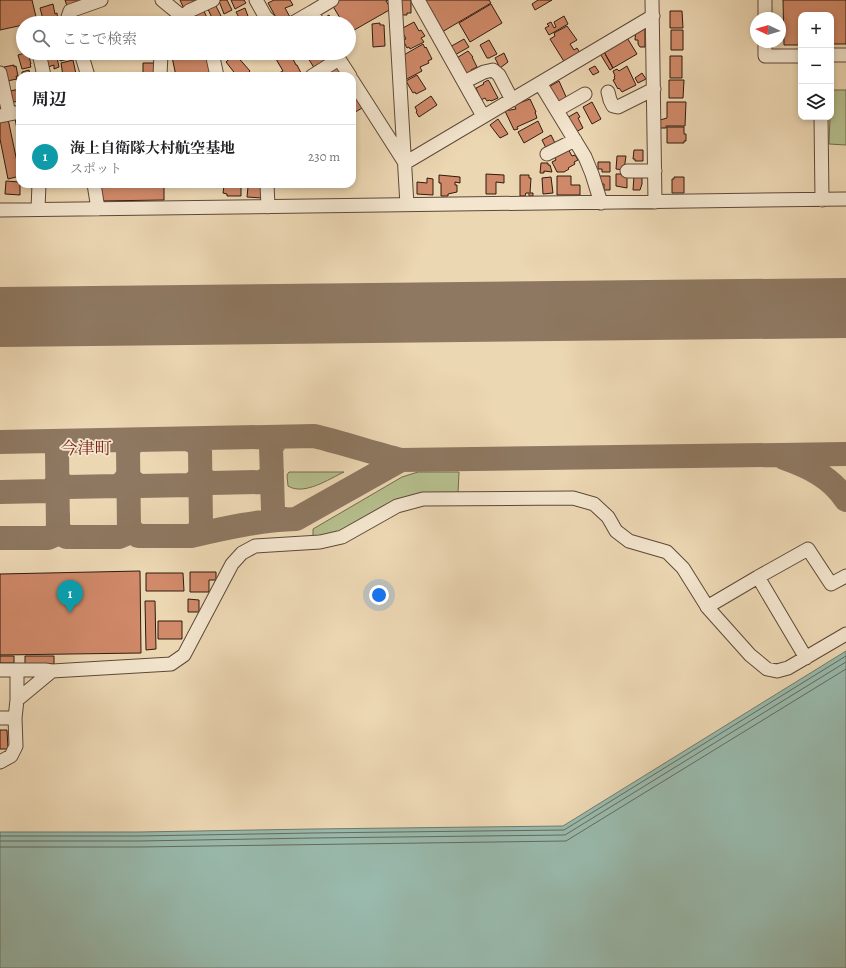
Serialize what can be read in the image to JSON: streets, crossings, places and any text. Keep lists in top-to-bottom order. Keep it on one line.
{"districts":["今津町"],"north":"left","page":{"map_buttons":["+","−"],"search":"ここで検索","heading":"周辺","list":[{"mark":"1","name":"海上自衛隊大村航空基地","note":"スポット","value":"230 m"}],"pins":"1"}}
